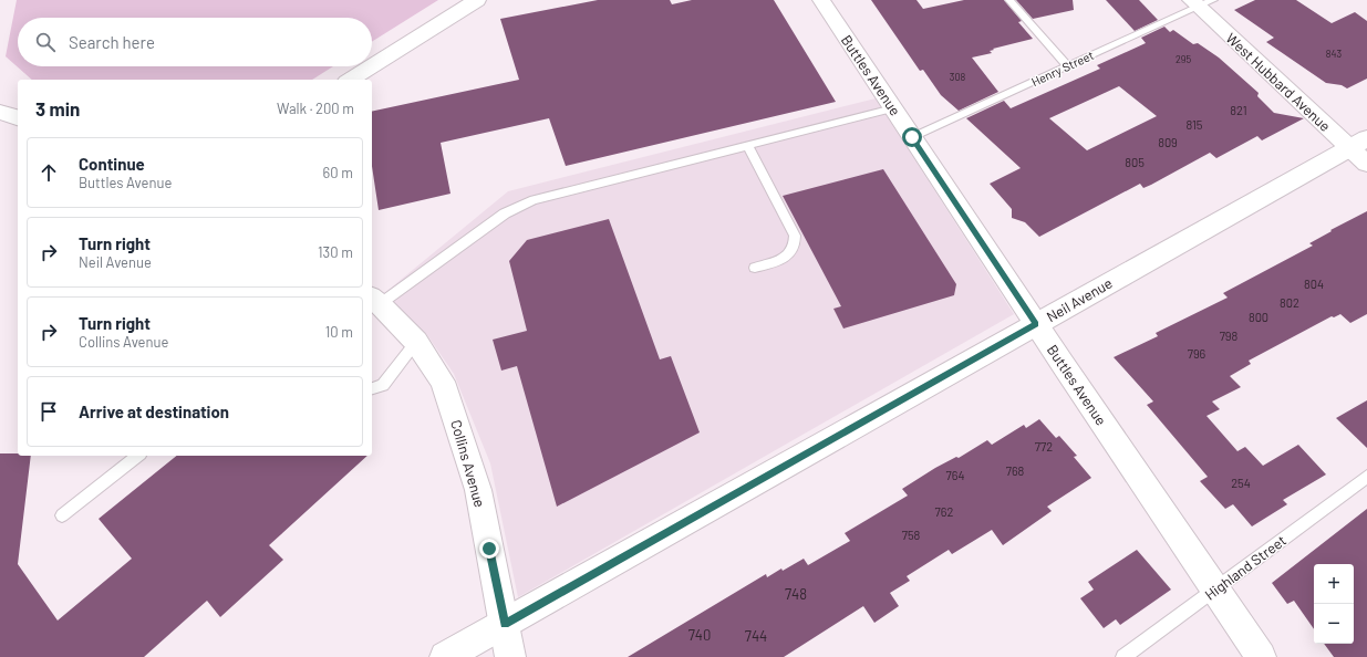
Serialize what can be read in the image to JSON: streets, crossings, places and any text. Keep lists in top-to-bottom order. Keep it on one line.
{"streets":{"street":["Buttles Avenue","West Hubbard Avenue","Neil Avenue","Collins Avenue"],"lane":["Henry Street","Highland Street"]},"crossings":[["Henry Street","Buttles Avenue"],["Henry Street","West Hubbard Avenue"],["Buttles Avenue","Neil Avenue"],["Buttles Avenue","Highland Street"],["West Hubbard Avenue","Neil Avenue"],["Neil Avenue","Collins Avenue"]],"house_numbers":["843","295","308","821","815","809","805","804","802","800","798","796","772","768","764","254","762","758","748","740","744"],"page":{"search":"Search here","heading":["3 min","Walk · 200 m"],"list":[["Continue","Buttles Avenue","60 m"],["Turn right","Neil Avenue","130 m"],["Turn right","Collins Avenue","10 m"],"Arrive at destination"],"map_buttons":["+","−"]}}
